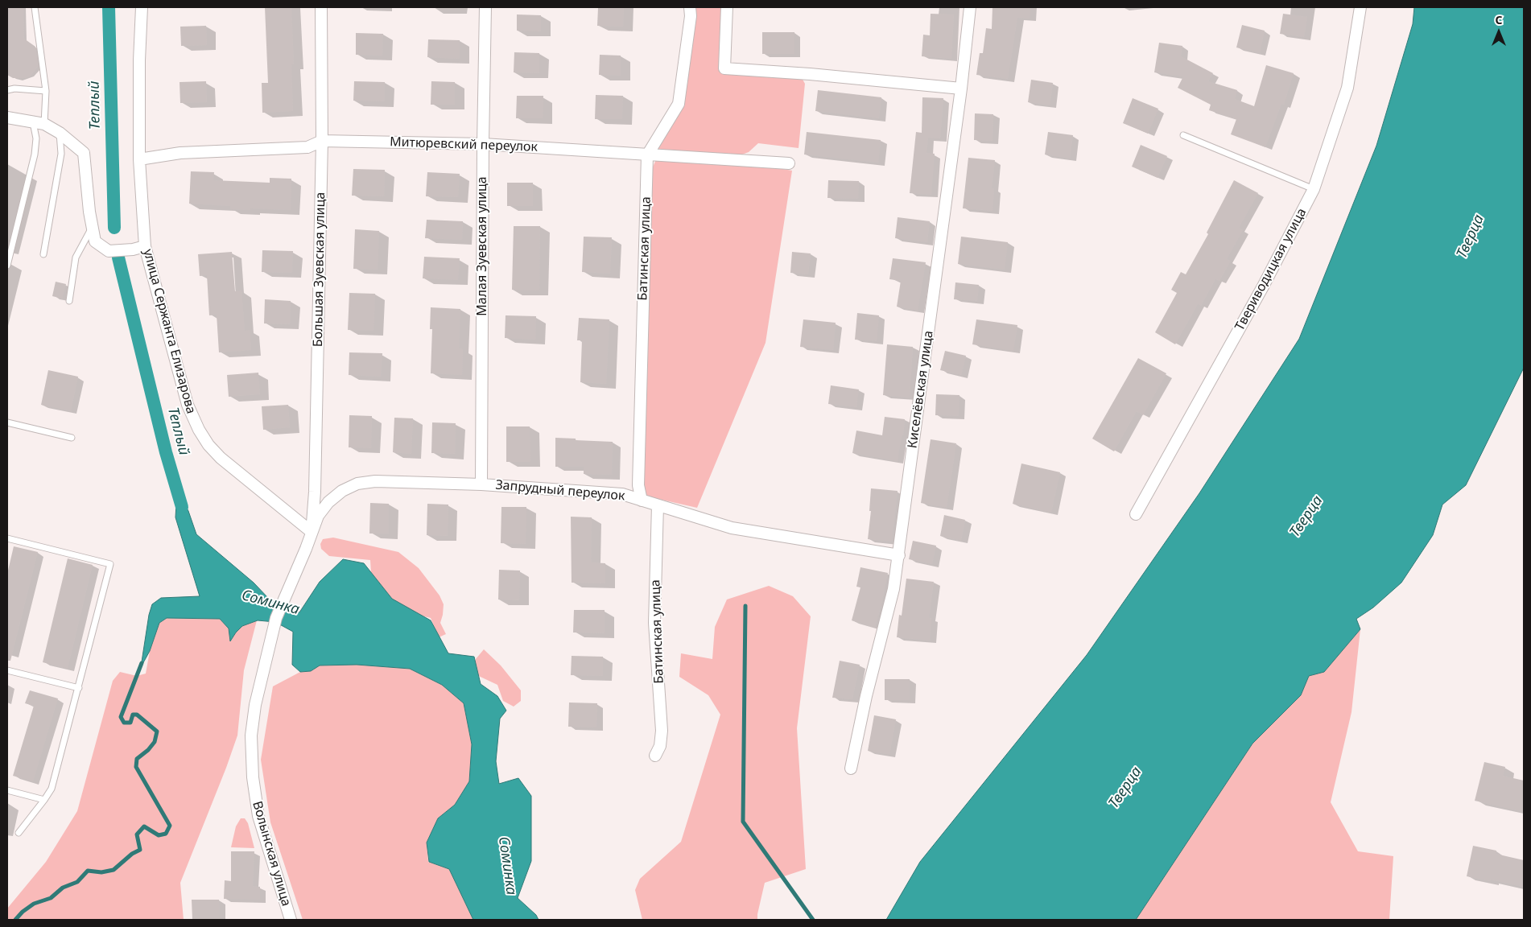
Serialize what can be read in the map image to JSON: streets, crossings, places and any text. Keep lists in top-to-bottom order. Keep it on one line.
{"streets":{"street":["Митюревский переулок","Малая Зуевская улица","Батинская улица","Большая Зуевская улица","Твериводицкая улица","улица Сержанта Елизарова","Киселёвская улица","Запрудный переулок","Волынская улица"]},"crossings":[["Митюревский переулок","Малая Зуевская улица"],["Митюревский переулок","Батинская улица"],["Митюревский переулок","Большая Зуевская улица"],["Митюревский переулок","улица Сержанта Елизарова"],["Малая Зуевская улица","Запрудный переулок"],["Батинская улица","Запрудный переулок"],["Большая Зуевская улица","улица Сержанта Елизарова"],["Большая Зуевская улица","Запрудный переулок"],["Большая Зуевская улица","Волынская улица"],["улица Сержанта Елизарова","Запрудный переулок"],["улица Сержанта Елизарова","Волынская улица"],["Киселёвская улица","Запрудный переулок"],["Запрудный переулок","Волынская улица"]],"water":["Теплый","Тверца","Соминка"],"north":"top"}
